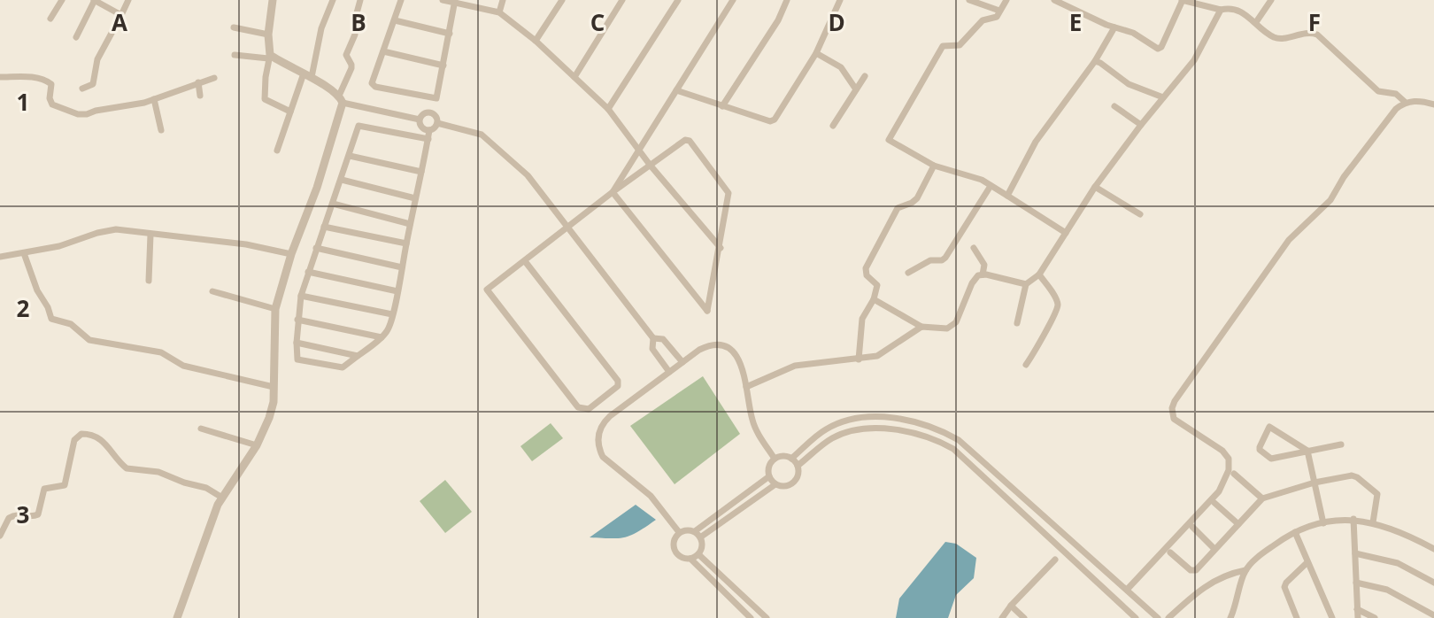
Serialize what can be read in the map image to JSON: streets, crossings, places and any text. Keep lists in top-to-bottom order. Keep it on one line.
{"grid":{"columns":["A","B","C","D","E","F"],"rows":["1","2","3"]}}
